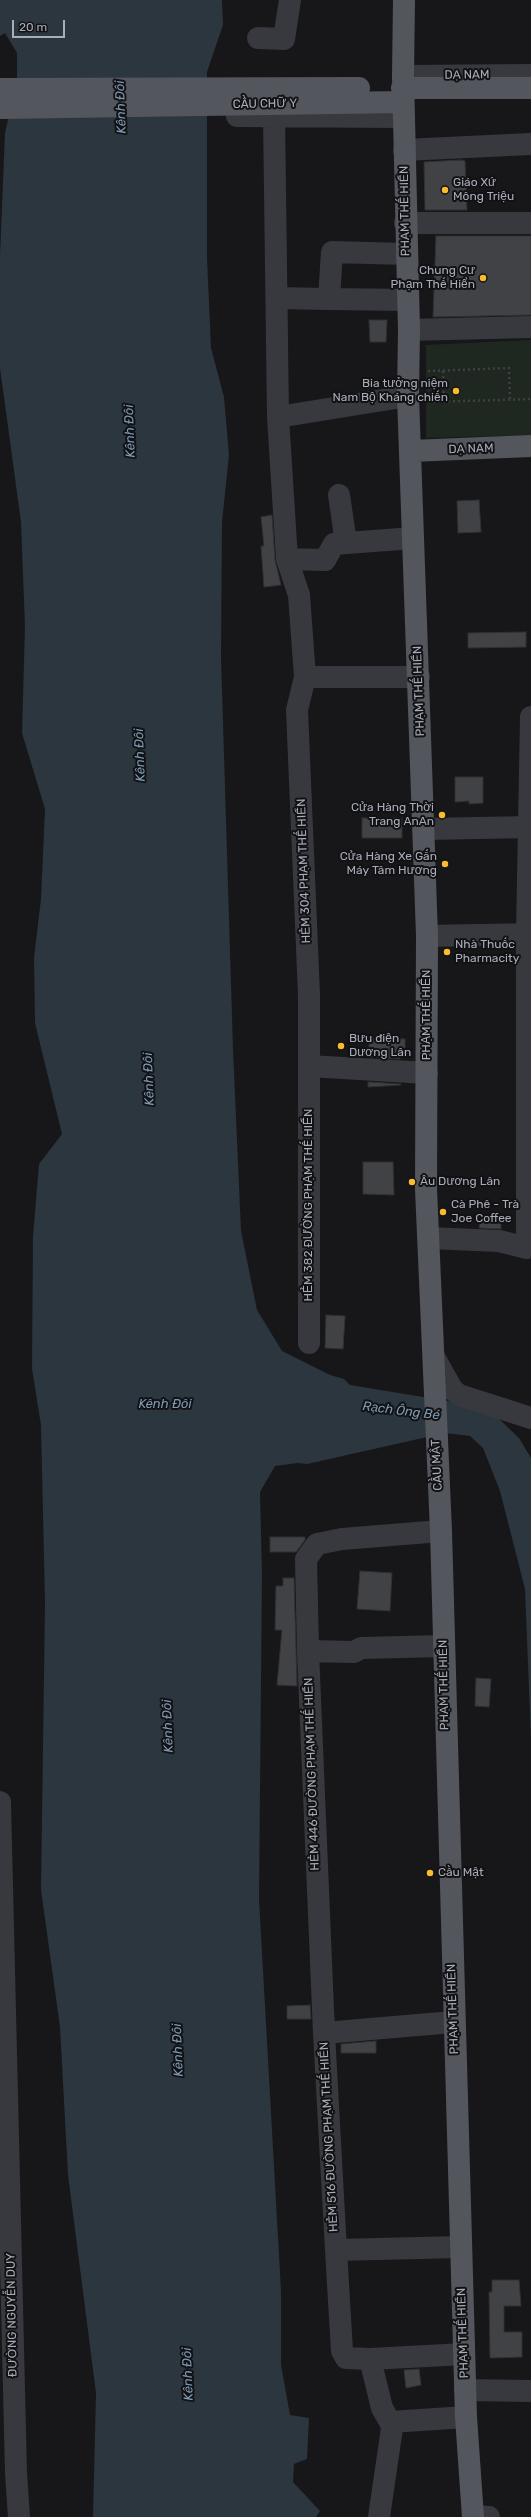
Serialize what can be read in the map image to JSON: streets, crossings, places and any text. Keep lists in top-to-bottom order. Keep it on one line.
{"streets":{"main road":["DẠ NAM","CẦU CHỮ Y","PHẠM THẾ HIỂN","CẦU MẬT"],"street":["HẺM 304 PHẠM THẾ HIỂN","HẺM 382 ĐƯỜNG PHẠM THẾ HIỂN","HẺM 446 ĐƯỜNG PHẠM THẾ HIỂN","HẺM 516 ĐƯỜNG PHẠM THẾ HIỂN","ĐƯỜNG NGUYỄN DUY"]},"crossings":[["DẠ NAM","PHẠM THẾ HIỂN"],["PHẠM THẾ HIỂN","CẦU MẬT"],["PHẠM THẾ HIỂN","HẺM 446 ĐƯỜNG PHẠM THẾ HIỂN"],["PHẠM THẾ HIỂN","HẺM 516 ĐƯỜNG PHẠM THẾ HIỂN"],["HẺM 304 PHẠM THẾ HIỂN","HẺM 382 ĐƯỜNG PHẠM THẾ HIỂN"],["HẺM 446 ĐƯỜNG PHẠM THẾ HIỂN","HẺM 516 ĐƯỜNG PHẠM THẾ HIỂN"]],"water":["Kênh Đôi","Rạch Ông Bé"],"places":["Giáo Xứ Mông Triệu","Chung Cư Phạm Thế Hiển","Bia tưởng niệm Nam Bộ Kháng chiến","Cửa Hàng Thời Trang AnAn","Cửa Hàng Xe Gắn Máy Tâm Hương","Nhà Thuốc Pharmacity","Bưu điện Dương Lân","Âu Dương Lân","Cà Phê - Trà Joe Coffee","Cầu Mật"],"scale_bar":"20 m"}
